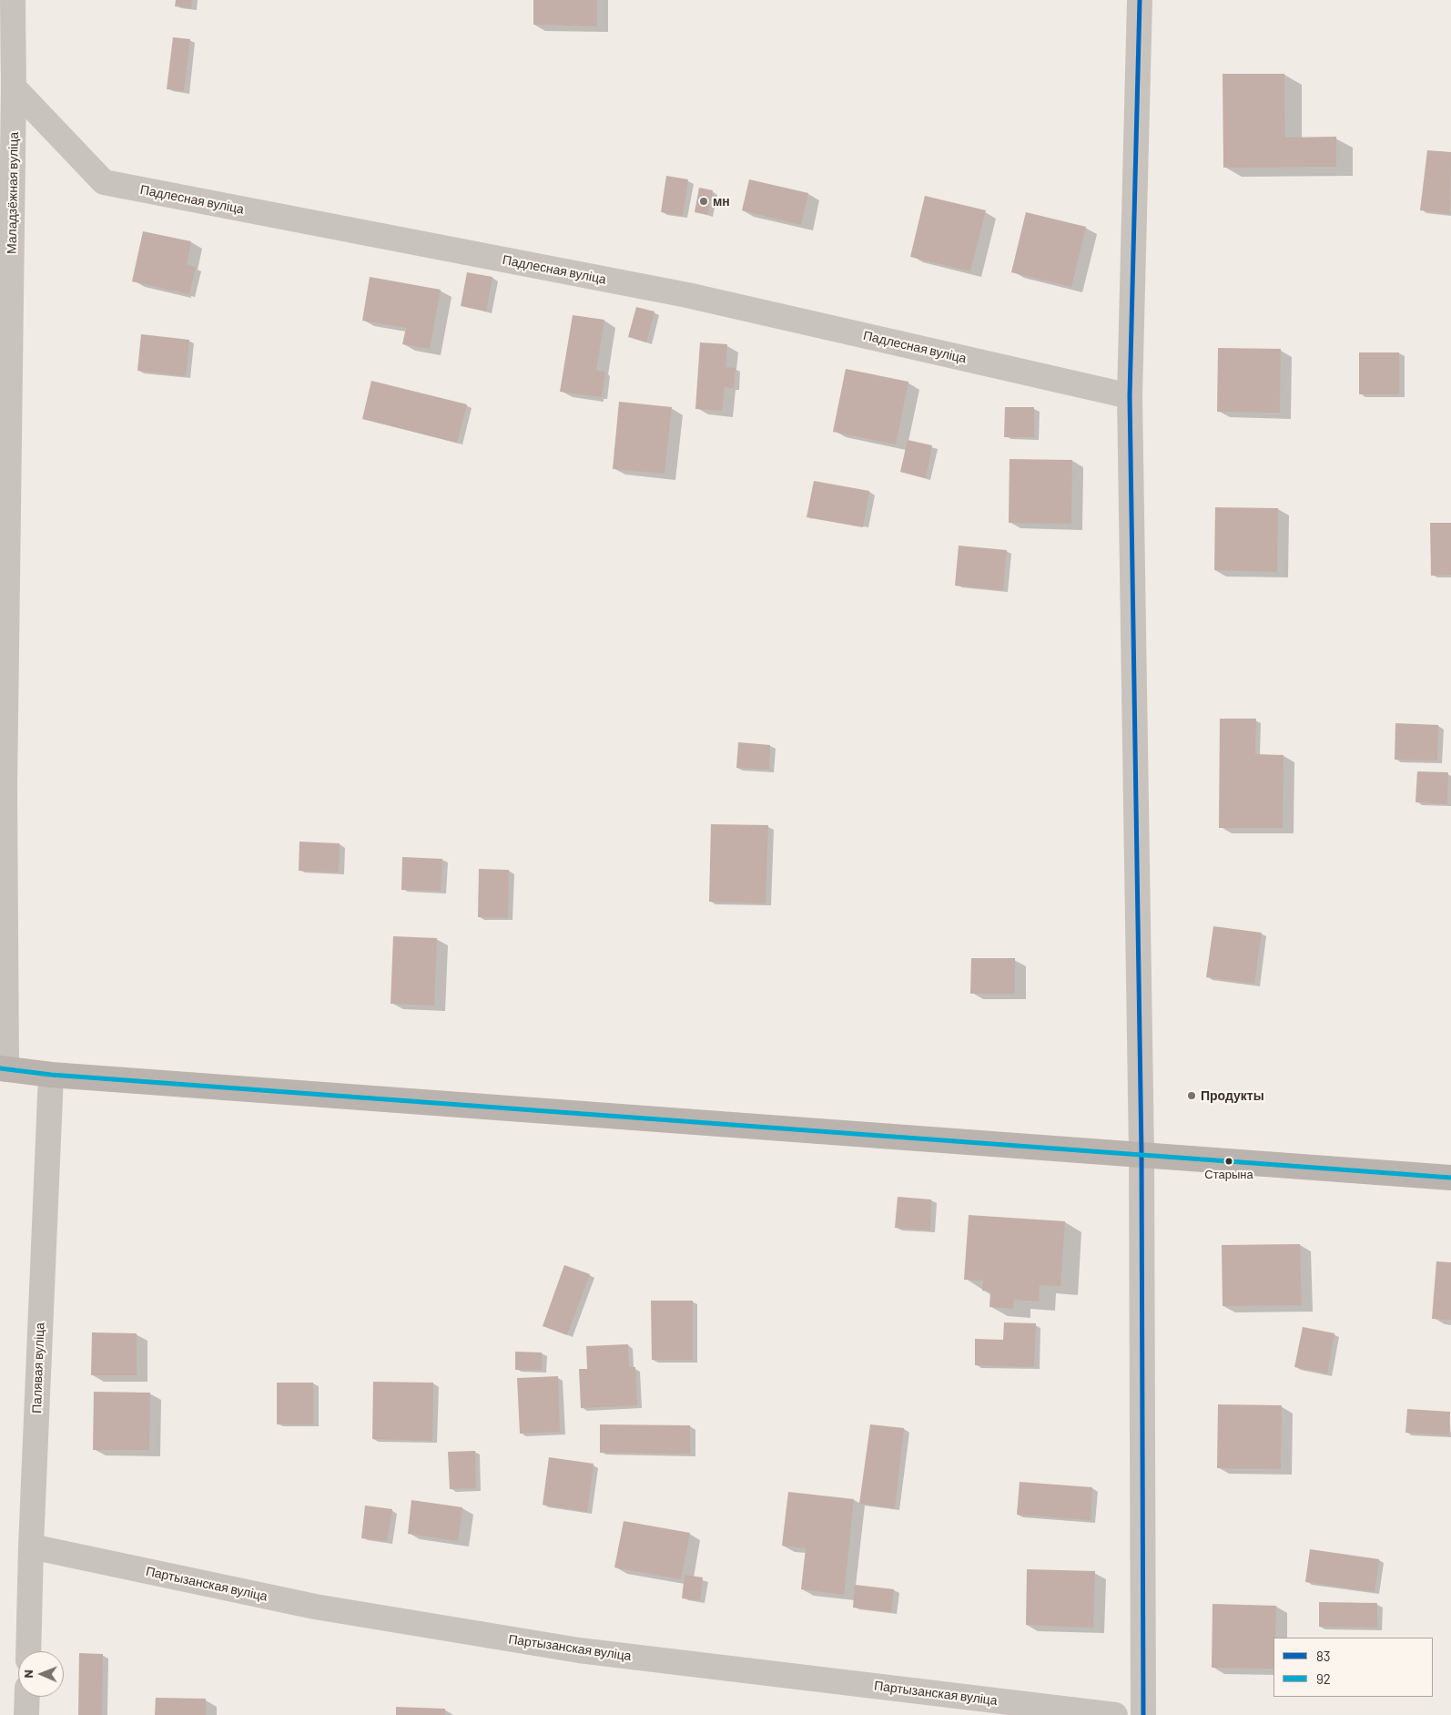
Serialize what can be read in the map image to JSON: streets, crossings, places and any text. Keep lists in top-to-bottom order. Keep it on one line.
{"streets":{"street":["Маладзёжная вуліца","Падлесная вуліца","Палявая вуліца","Партызанская вуліца"]},"crossings":[["Маладзёжная вуліца","Падлесная вуліца"],["Палявая вуліца","Партызанская вуліца"]],"places":["мн","Продукты","Старына"],"lines":["transit line 83","transit line 92"],"legend":["83","92"],"north":"left"}
